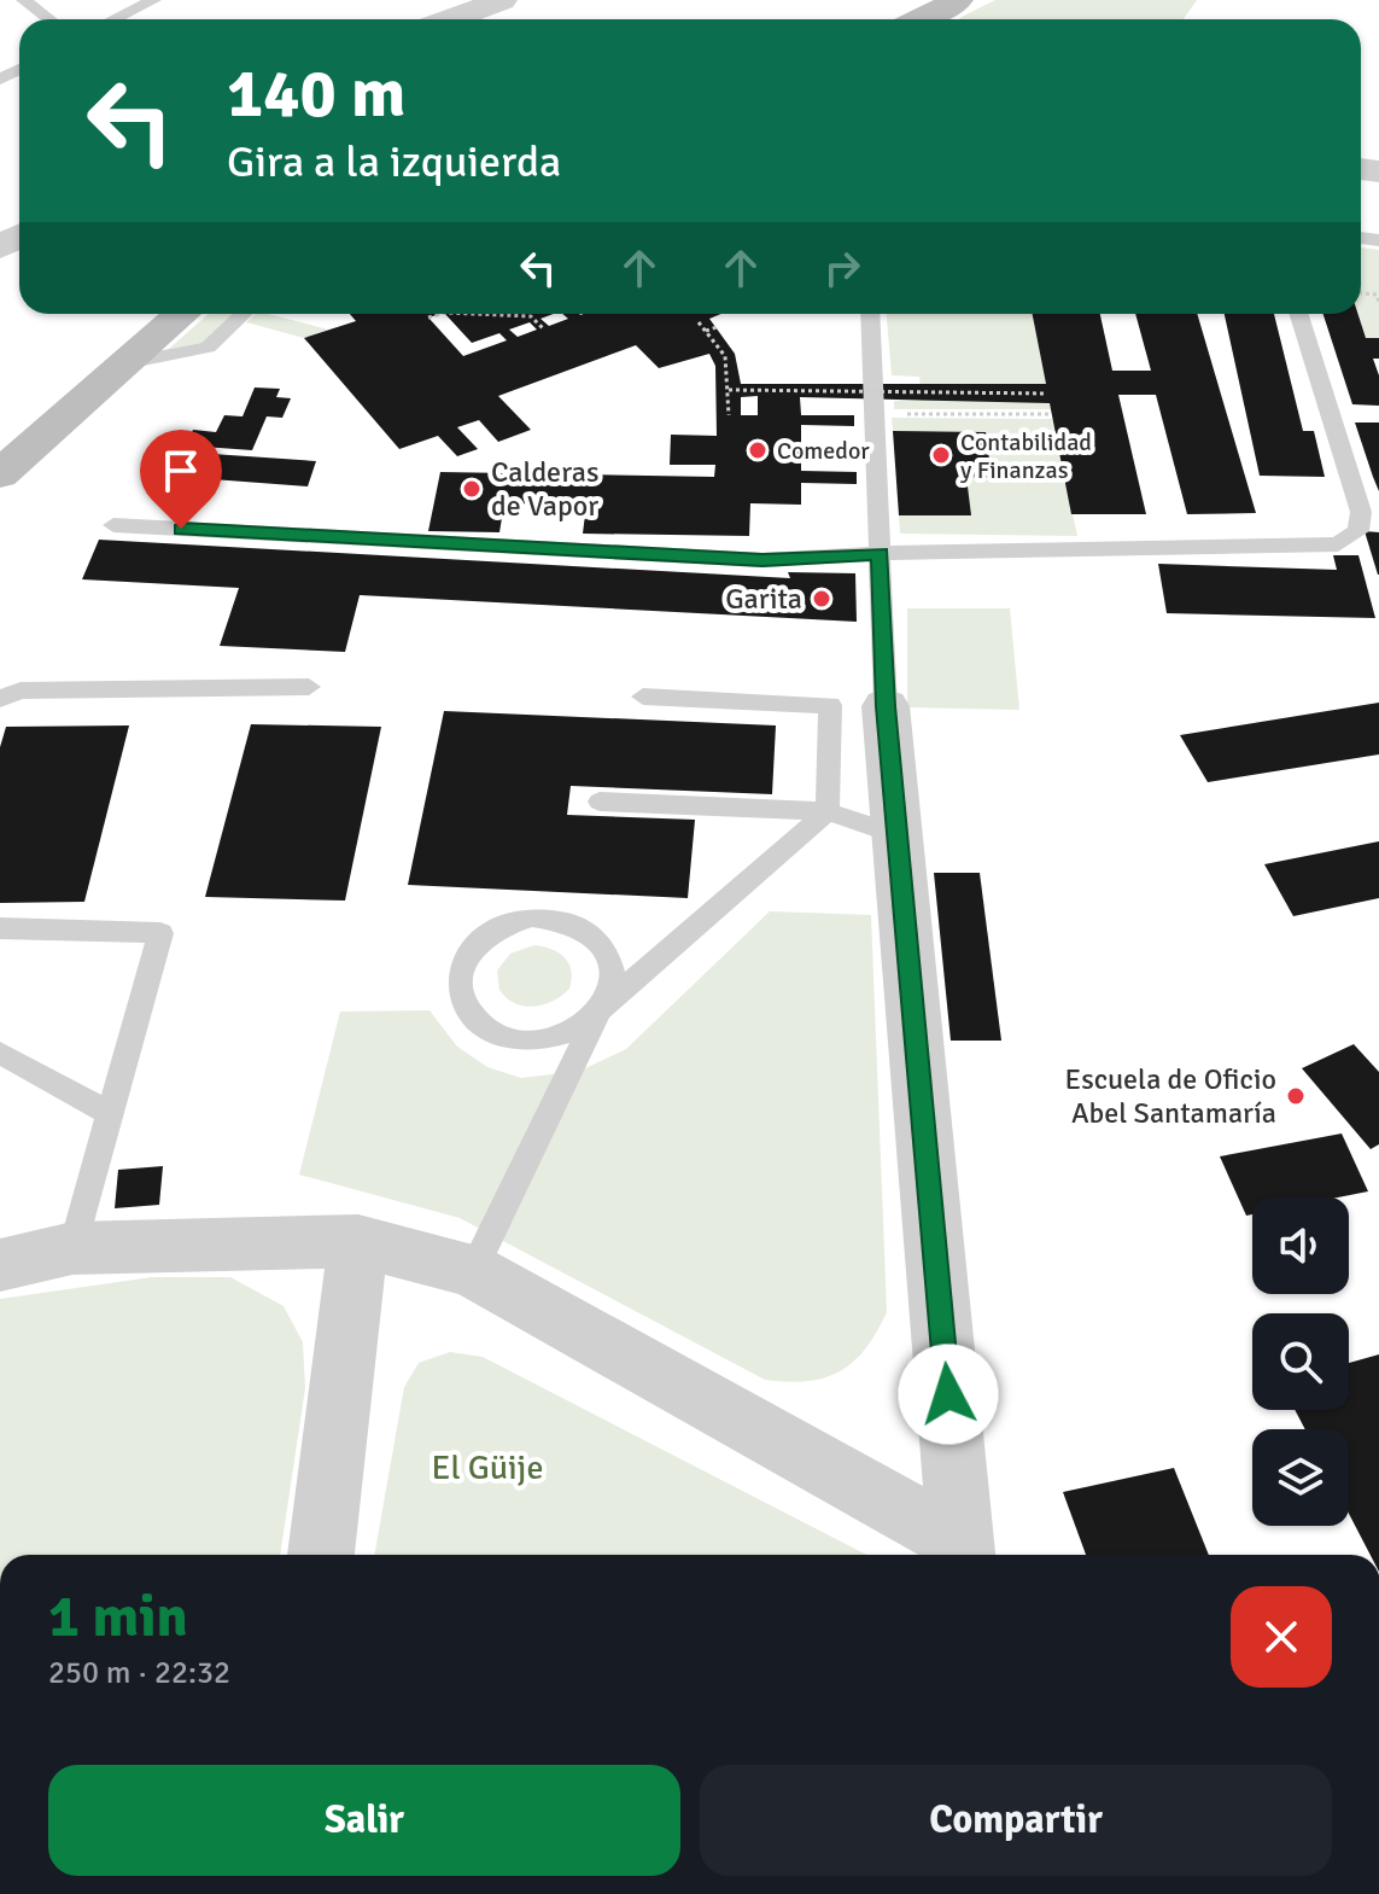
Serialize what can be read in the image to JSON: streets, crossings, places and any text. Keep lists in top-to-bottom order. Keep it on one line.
{"parks":["El Güije"],"places":["Comedor","Contabilidad y Finanzas","Calderas de Vapor","Garita","Escuela de Oficio Abel Santamaría"],"page":{"turn":["140 m","Gira a la izquierda"],"heading":["1 min","250 m · 22:32"],"buttons":["Salir","Compartir"]}}
